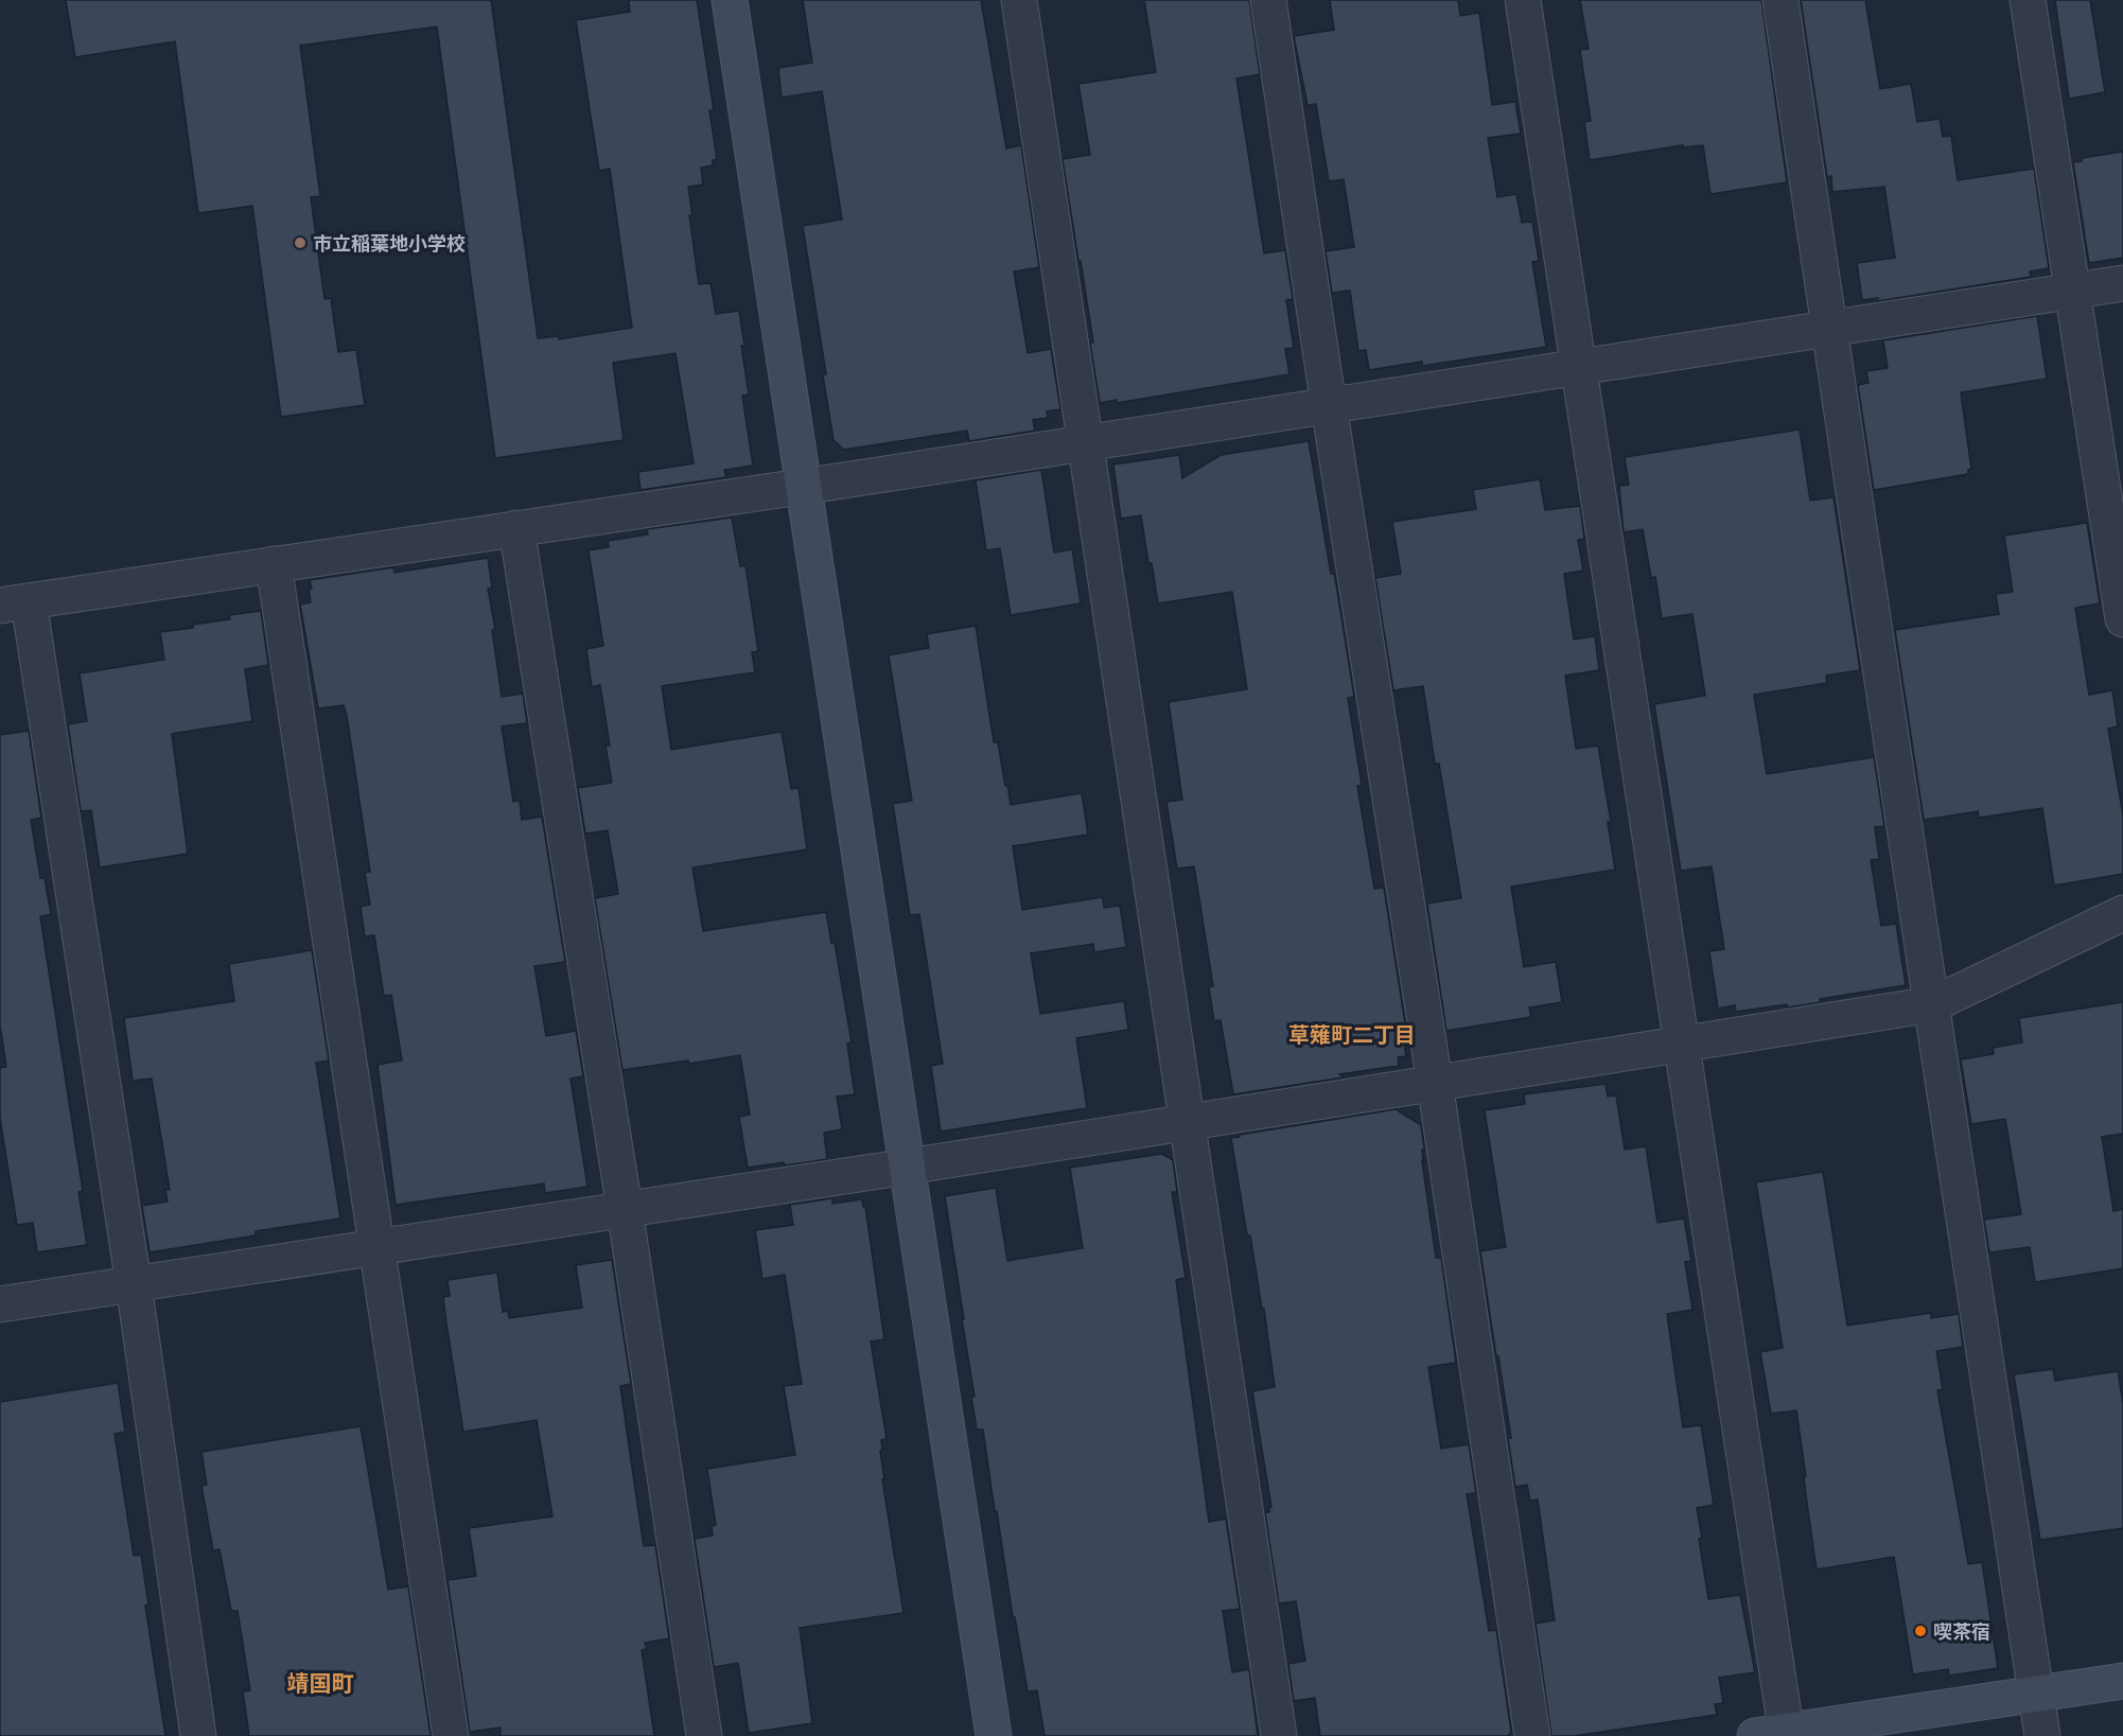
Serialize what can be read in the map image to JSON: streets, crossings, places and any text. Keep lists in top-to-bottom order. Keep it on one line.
{"districts":["草薙町二丁目","靖国町"],"places":["市立稲葉地小学校","喫茶宿"]}
